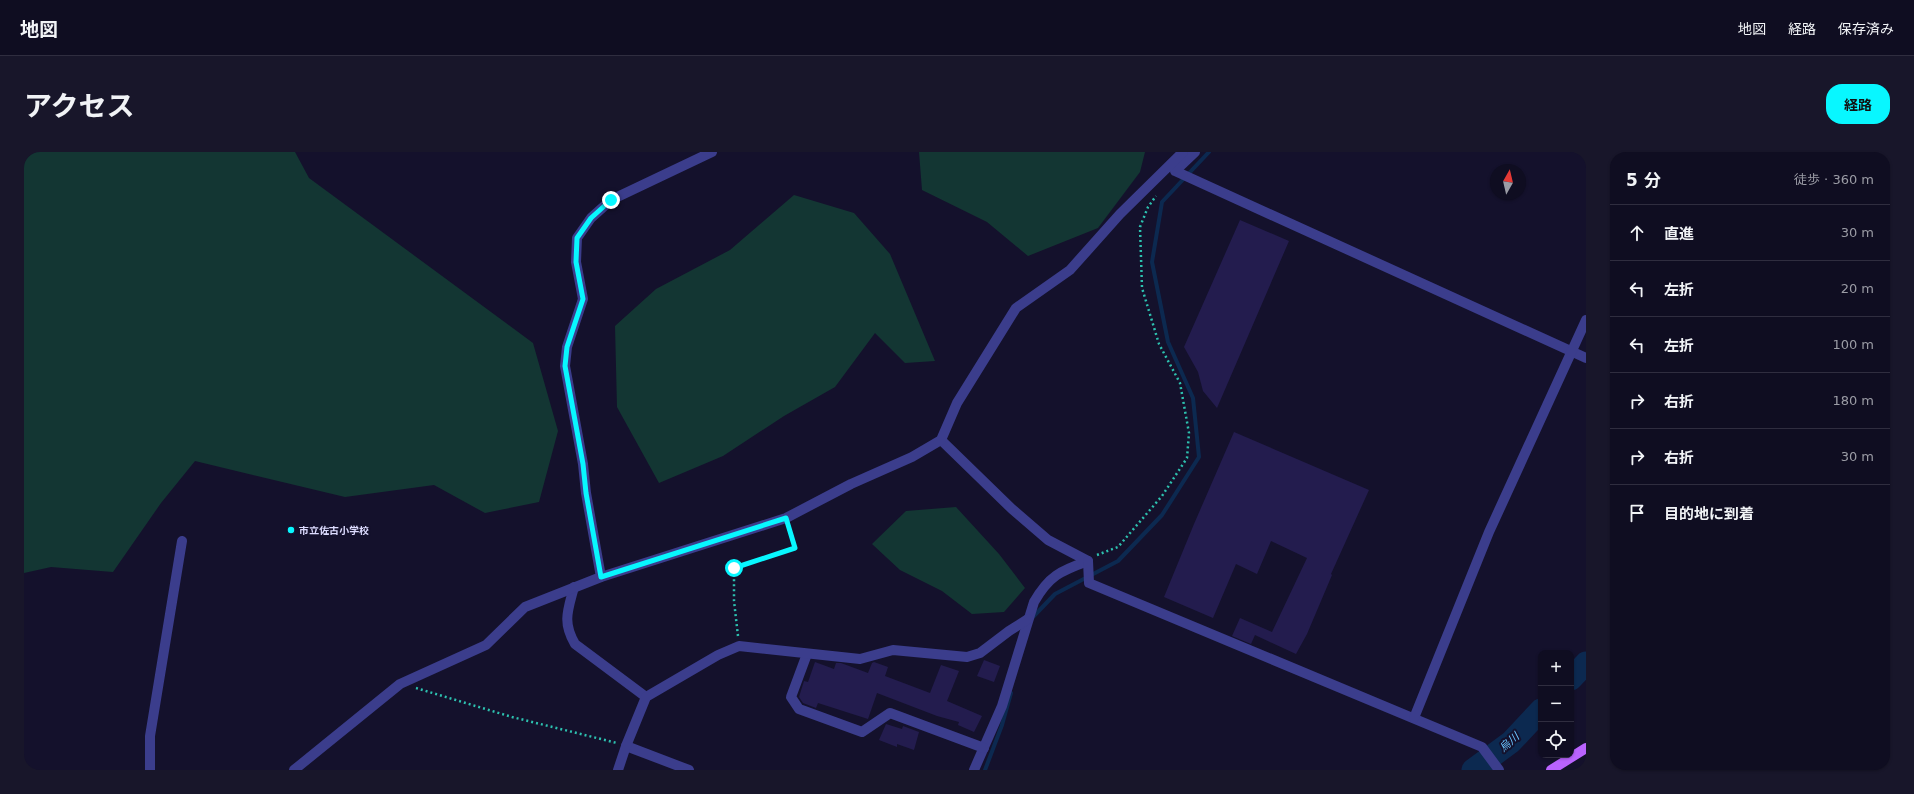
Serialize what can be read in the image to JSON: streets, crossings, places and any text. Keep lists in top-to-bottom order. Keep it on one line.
{"water":["烏川"],"places":["市立佐古小学校"],"north":"top","page":{"header":"地図","nav":["地図","経路","保存済み"],"title":"アクセス","buttons":"経路","heading":["5 分","徒歩 · 360 m"],"list":[["直進","30 m"],["左折","20 m"],["左折","100 m"],["右折","180 m"],["右折","30 m"],"目的地に到着"],"map_buttons":["+","−"]}}
